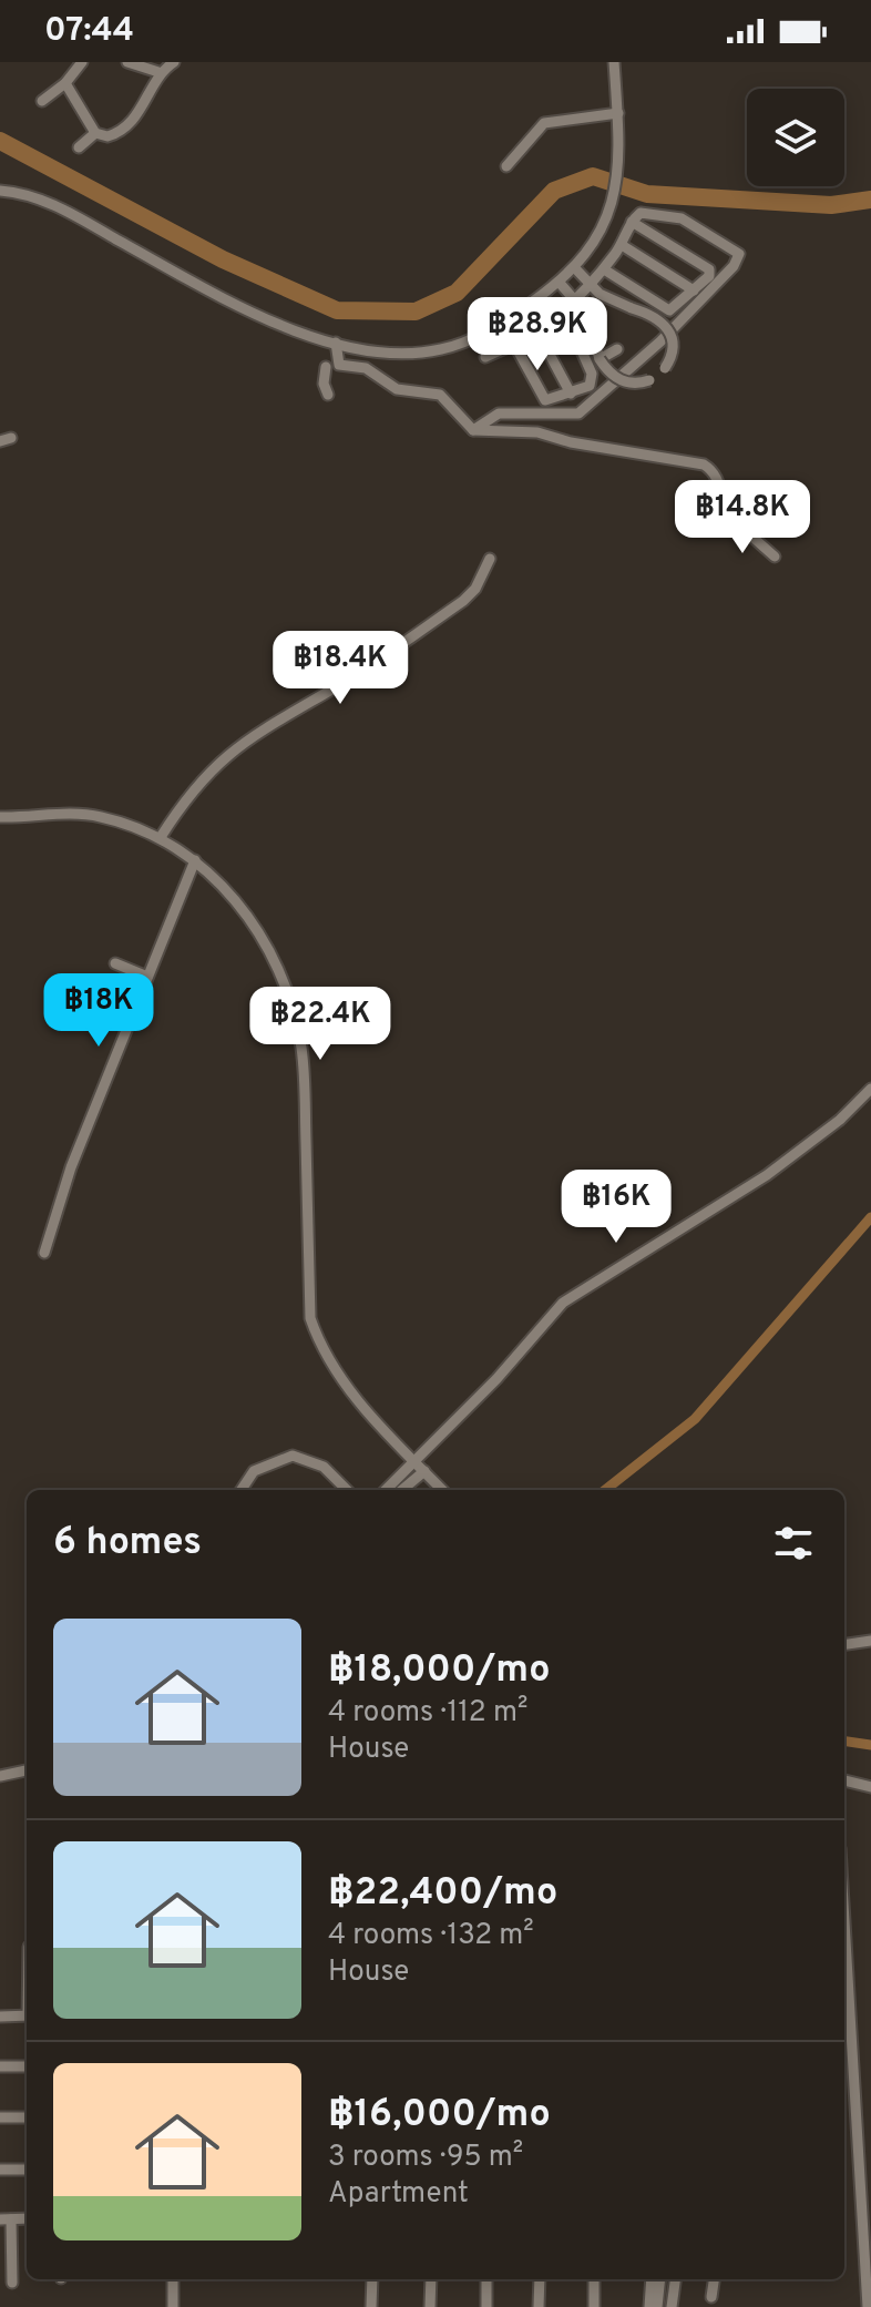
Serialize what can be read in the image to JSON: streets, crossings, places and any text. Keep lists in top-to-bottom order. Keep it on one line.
{"page":{"status":"07:44","price":["฿28.9K","฿14.8K","฿18.4K","฿18K","฿22.4K","฿16K"],"heading":"6 homes","list":[{"name":"฿18,000/mo","note":"4 rooms · 112 m² · House"},{"name":"฿22,400/mo","note":"4 rooms · 132 m² · House"},{"name":"฿16,000/mo","note":"3 rooms · 95 m² · Apartment"}]}}
